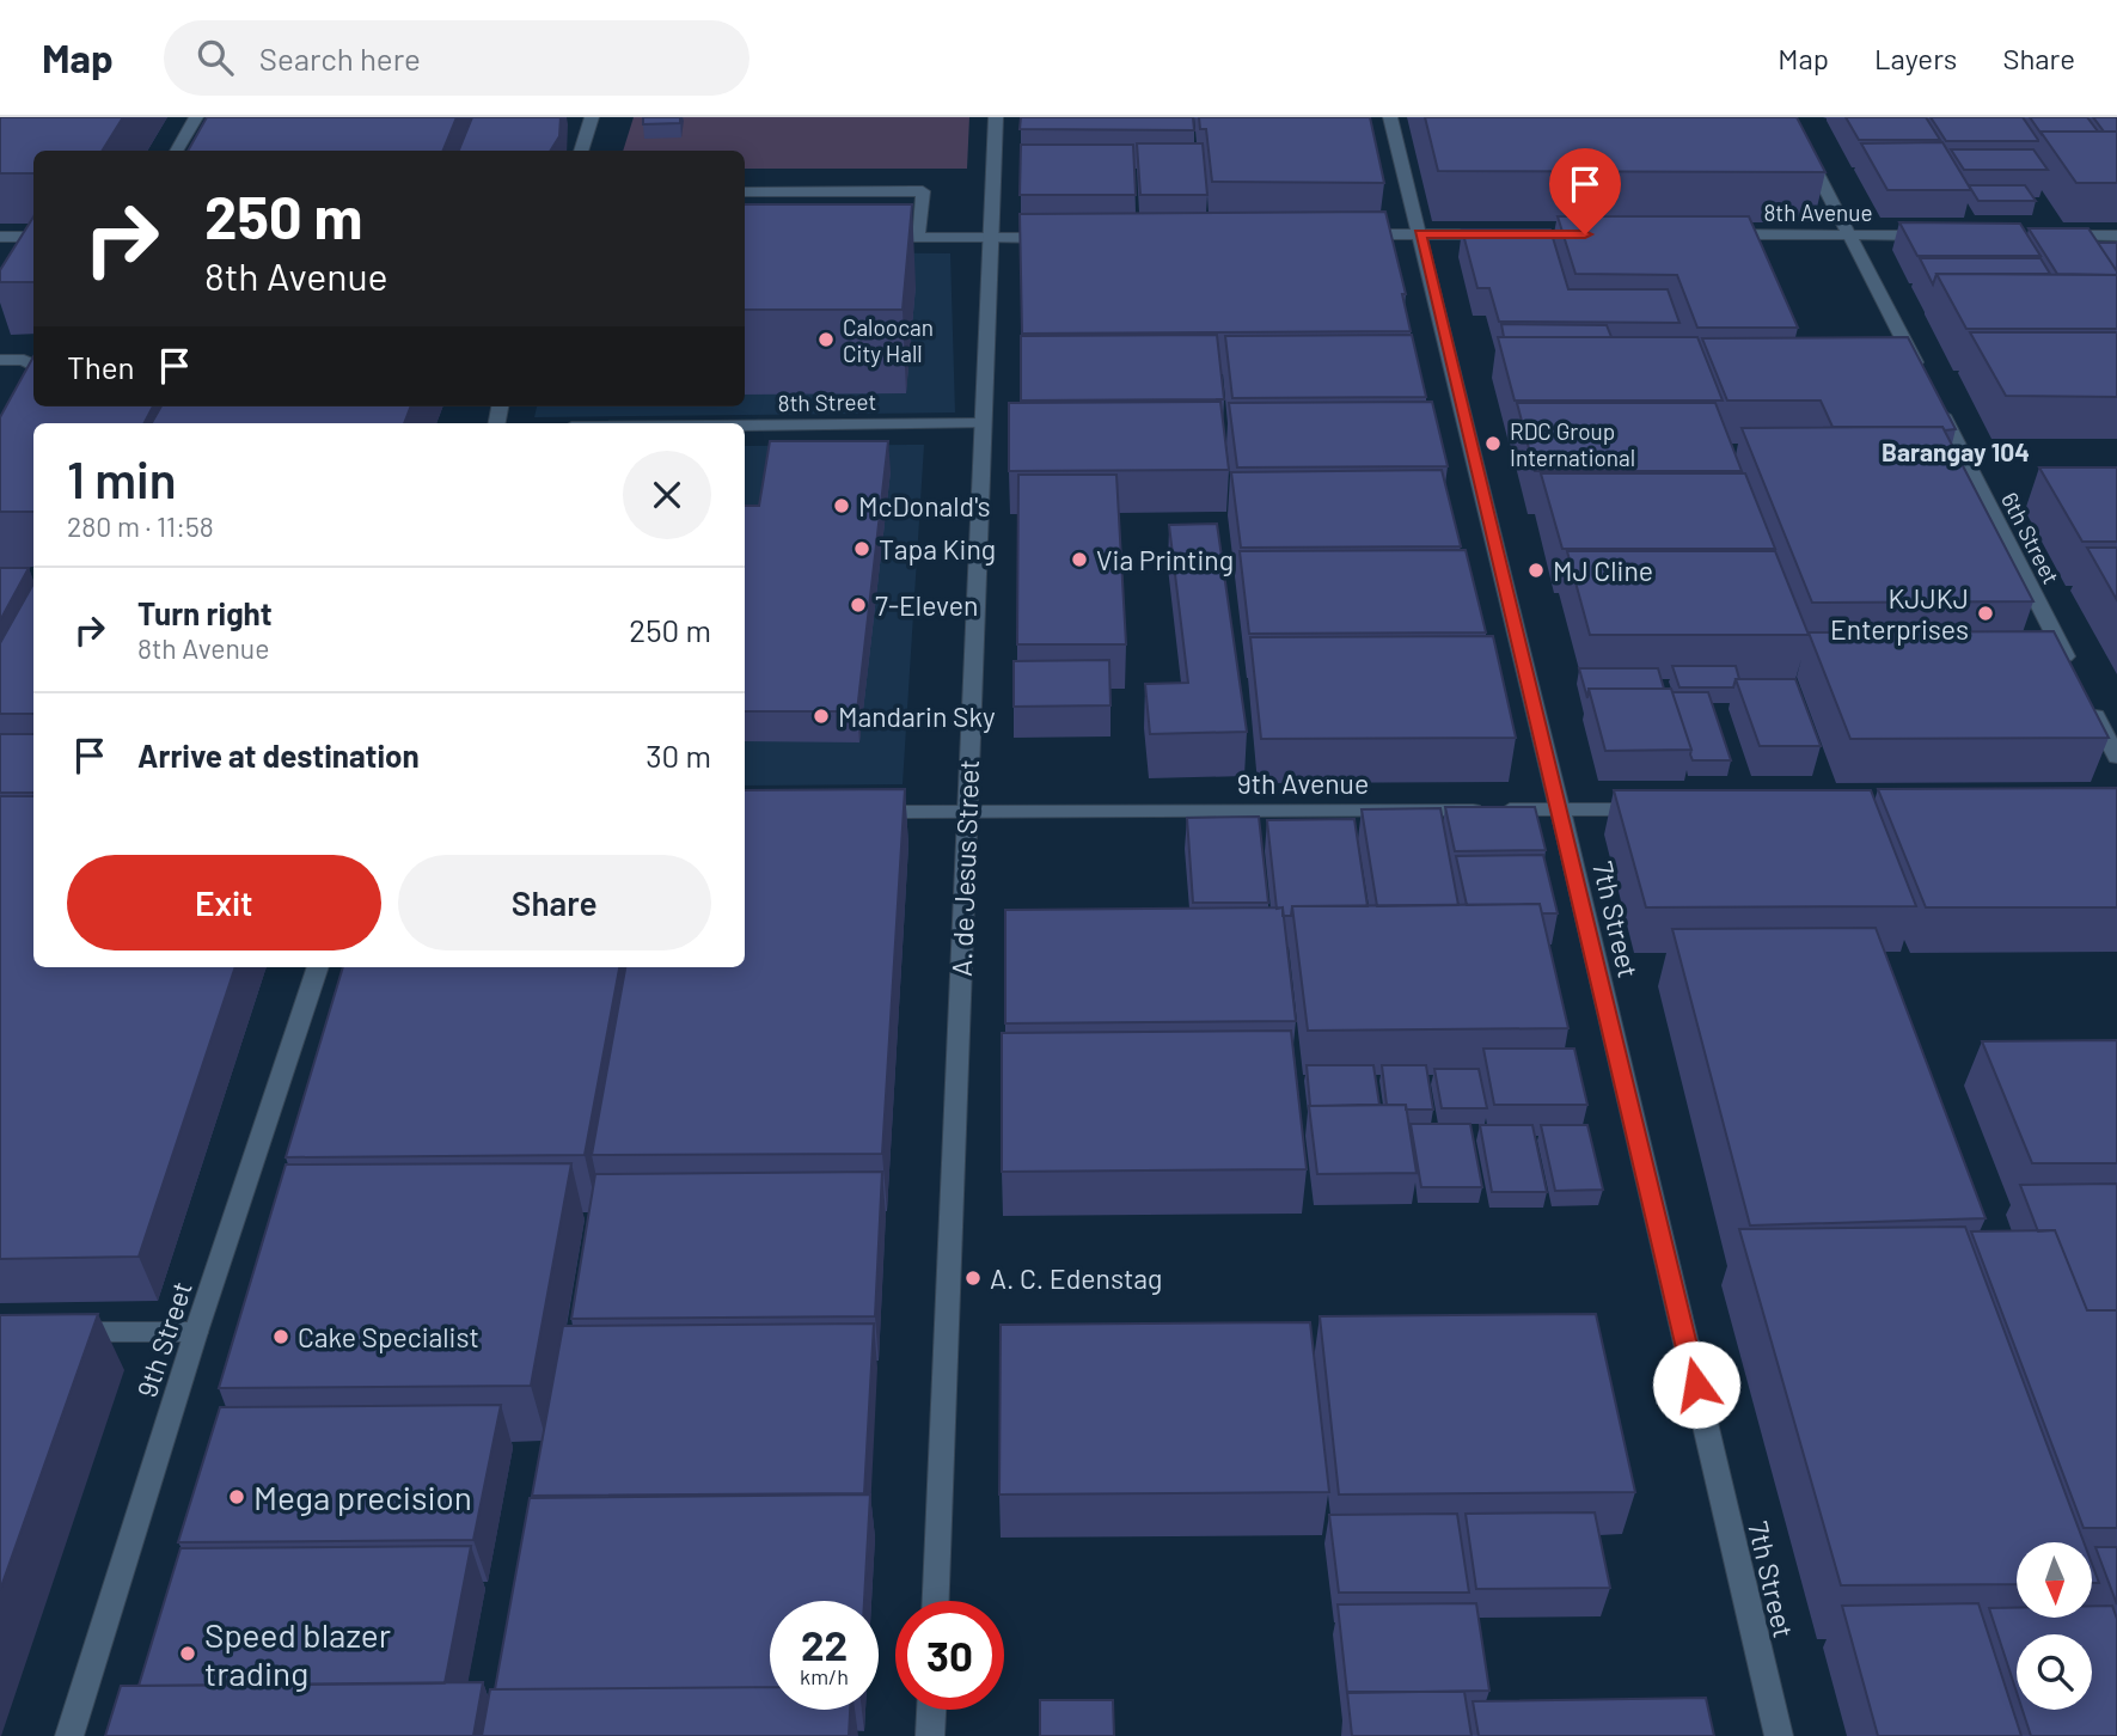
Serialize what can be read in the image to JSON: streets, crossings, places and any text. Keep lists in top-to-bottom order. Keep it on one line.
{"streets":{"street":["8th Avenue","8th Street","6th Street","9th Avenue","A. de Jesus Street","7th Street","9th Street"]},"crossings":[["8th Avenue","6th Street"],["8th Street","A. de Jesus Street"],["9th Avenue","A. de Jesus Street"],["9th Avenue","7th Street"]],"districts":["Barangay 104"],"places":["Caloocan City Hall","RDC Group International","McDonald's","Tapa King","Via Printing","MJ Cline","7-Eleven","KJJKJ Enterprises","Mandarin Sky","A. C. Edenstag","Cake Specialist","Mega precision","Speed blazer trading"],"north":"bottom","page":{"header":"Map","search":"Search here","nav":["Map","Layers","Share"],"turn":["250 m","8th Avenue"],"then":"Then","heading":["1 min","280 m · 11:58"],"list":[{"name":"Turn right","note":"8th Avenue","value":"250 m"},{"name":"Arrive at destination","value":"30 m"}],"buttons":["Exit","Share"],"speed":"22 km/h","limit":"30"}}
